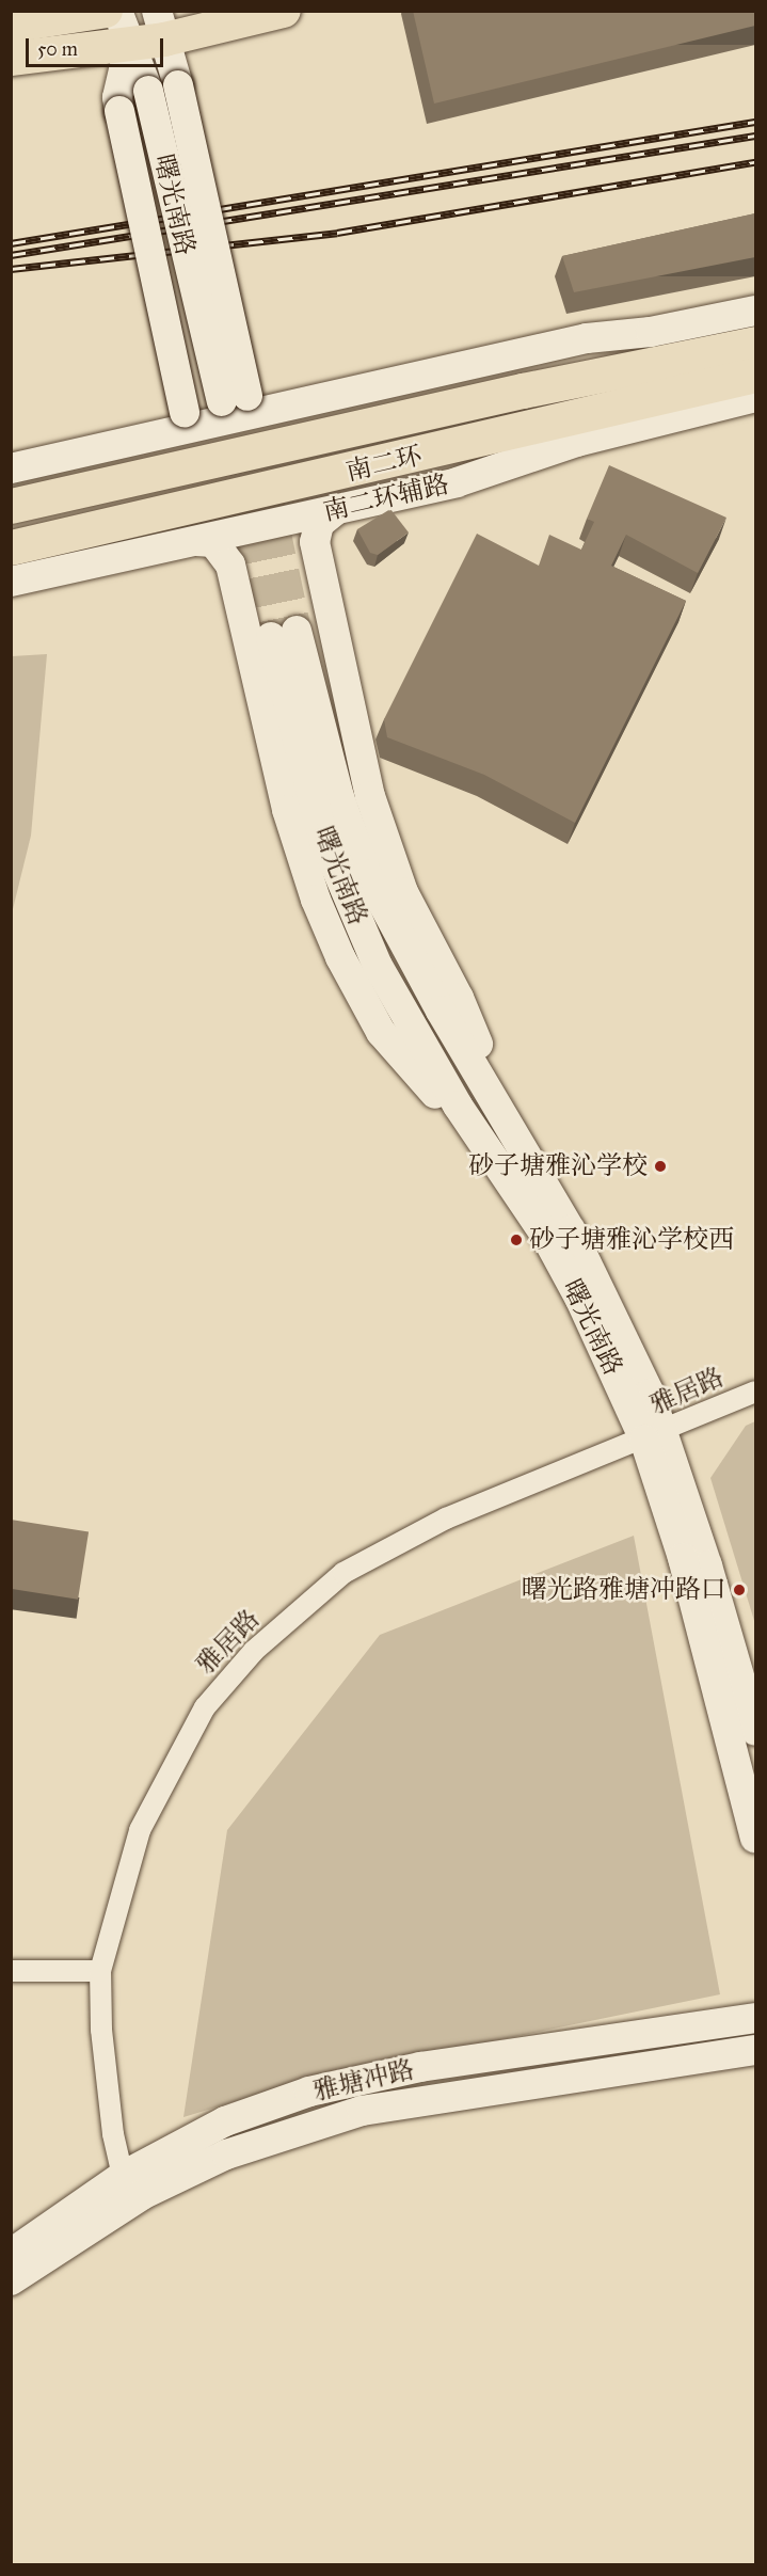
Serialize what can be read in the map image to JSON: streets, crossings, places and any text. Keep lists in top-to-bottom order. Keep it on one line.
{"streets":{"highway":["南二环"],"main road":["曙光南路","南二环辅路","雅塘冲路"],"street":["雅居路"]},"crossings":[["曙光南路","雅居路"],["雅居路","雅塘冲路"]],"places":["砂子塘雅沁学校","砂子塘雅沁学校西","曙光路雅塘冲路口"],"scale_bar":"50 m"}
